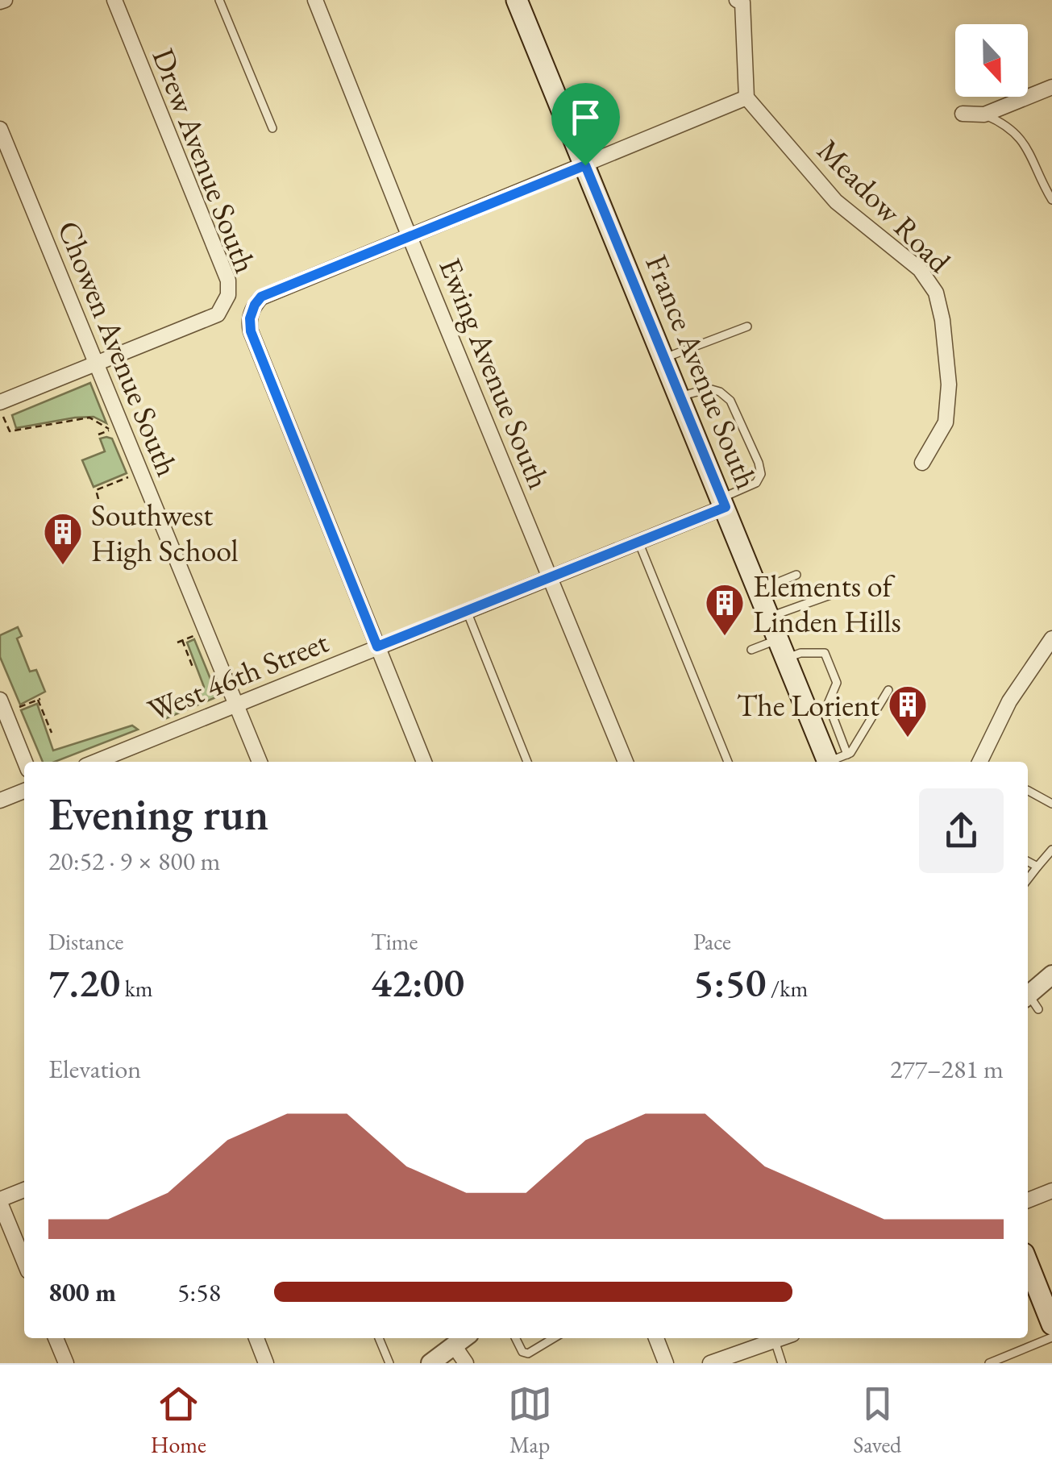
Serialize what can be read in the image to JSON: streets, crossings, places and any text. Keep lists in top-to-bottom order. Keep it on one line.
{"streets":{"main road":["France Avenue South"],"street":["Drew Avenue South","Meadow Road","Chowen Avenue South","Ewing Avenue South","West 46th Street"]},"crossings":[["Drew Avenue South","Chowen Avenue South"],["Drew Avenue South","Ewing Avenue South"],["Drew Avenue South","West 46th Street"],["Chowen Avenue South","West 46th Street"],["France Avenue South","West 46th Street"],["Ewing Avenue South","West 46th Street"]],"places":{"building":["Southwest High School","Elements of Linden Hills","The Lorient"]},"north":"bottom","page":{"heading":["Evening run","20:52 · 9 × 800 m"],"stats":[["Distance","7.20 km"],["Time","42:00"],["Pace","5:50 /km"]],"chart":["Elevation","277–281 m"],"list":[{"name":"800 m","note":"5:58"}],"tabs":["Home","Map","Saved"]}}
